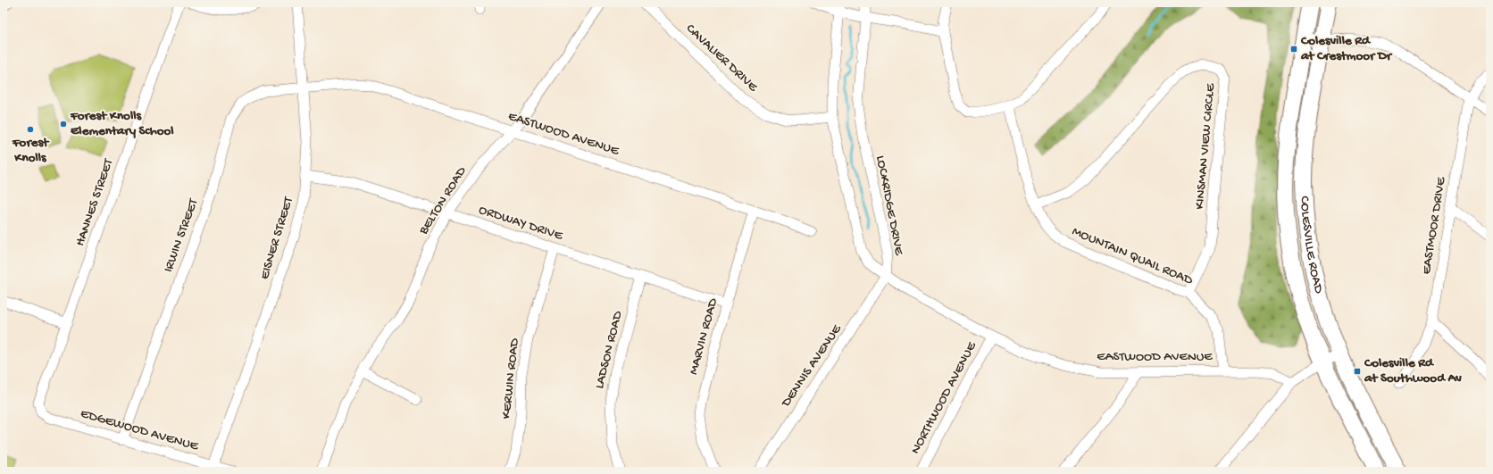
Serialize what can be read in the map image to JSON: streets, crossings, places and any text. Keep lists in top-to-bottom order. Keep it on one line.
{"streets":{"highway":["COLESVILLE ROAD"],"street":["CAVALIER DRIVE","EASTWOOD AVENUE","KINSMAN VIEW CIRCLE","BELTON ROAD","HANNES STREET","LOCKRIDGE DRIVE","ORDWAY DRIVE","EASTMOOR DRIVE","IRWIN STREET","EISNER STREET","MOUNTAIN QUAIL ROAD","MARVIN ROAD","LADSON ROAD","DENNIS AVENUE","KERWIN ROAD","NORTHWOOD AVENUE","EDGEWOOD AVENUE"]},"crossings":[["CAVALIER DRIVE","LOCKRIDGE DRIVE"],["EASTWOOD AVENUE","BELTON ROAD"],["EASTWOOD AVENUE","LOCKRIDGE DRIVE"],["EASTWOOD AVENUE","IRWIN STREET"],["EASTWOOD AVENUE","EISNER STREET"],["EASTWOOD AVENUE","MOUNTAIN QUAIL ROAD"],["EASTWOOD AVENUE","MARVIN ROAD"],["EASTWOOD AVENUE","DENNIS AVENUE"],["EASTWOOD AVENUE","NORTHWOOD AVENUE"],["KINSMAN VIEW CIRCLE","MOUNTAIN QUAIL ROAD"],["BELTON ROAD","ORDWAY DRIVE"],["HANNES STREET","EDGEWOOD AVENUE"],["LOCKRIDGE DRIVE","DENNIS AVENUE"],["ORDWAY DRIVE","EISNER STREET"],["ORDWAY DRIVE","MARVIN ROAD"],["ORDWAY DRIVE","LADSON ROAD"],["ORDWAY DRIVE","KERWIN ROAD"],["IRWIN STREET","EISNER STREET"],["IRWIN STREET","EDGEWOOD AVENUE"],["EISNER STREET","EDGEWOOD AVENUE"]],"places":{"transit":["Colesville Rd at Crestmoor Dr","Colesville Rd at Southwood Av"],"other":["Forest Knolls Elementary School","Forest Knolls"]}}
